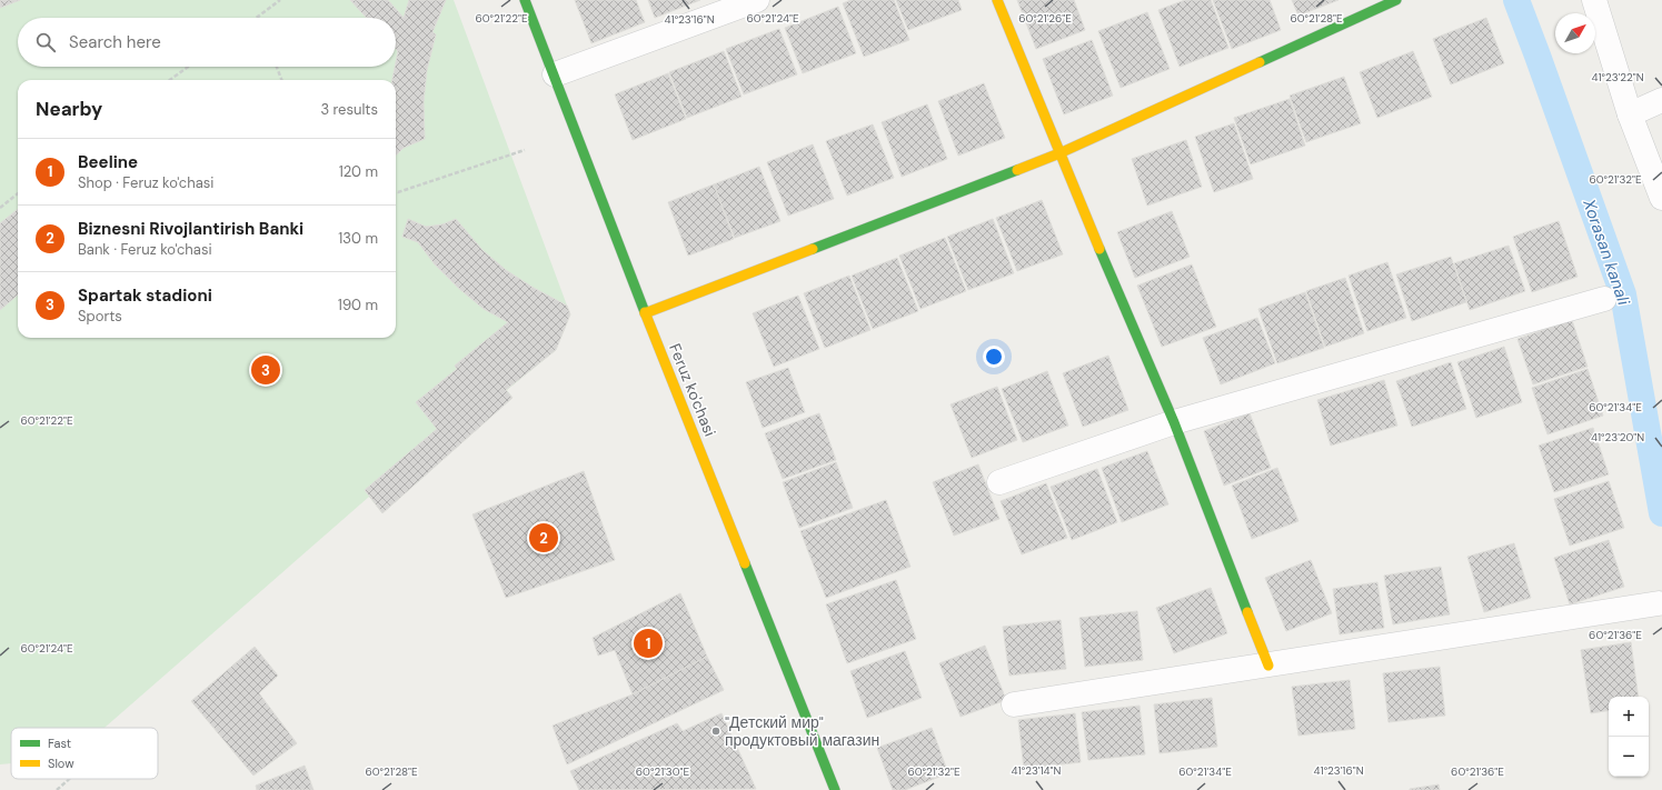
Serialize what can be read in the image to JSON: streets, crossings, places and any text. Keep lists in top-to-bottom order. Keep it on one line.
{"streets":{"street":["Feruz ko'chasi"]},"water":["Xorasan kanali"],"places":["\"Детский мир\" продуктовый магазин"],"legend":["Fast","Slow"],"north":"top right","page":{"search":"Search here","heading":["Nearby","3 results"],"list":[{"mark":"1","name":"Beeline","note":"Shop · Feruz ko'chasi","value":"120 m"},{"mark":"2","name":"Biznesni Rivojlantirish Banki","note":"Bank · Feruz ko'chasi","value":"130 m"},{"mark":"3","name":"Spartak stadioni","note":"Sports","value":"190 m"}],"pins":["3","2","1"],"map_buttons":["+","−"]},"coordinates":["60°21'22\"E","60°21'24\"E","60°21'26\"E","60°21'28\"E","41°23'16\"N","41°23'22\"N","60°21'32\"E","60°21'34\"E","41°23'20\"N","60°21'36\"E","41°23'14\"N","60°21'30\"E"]}
